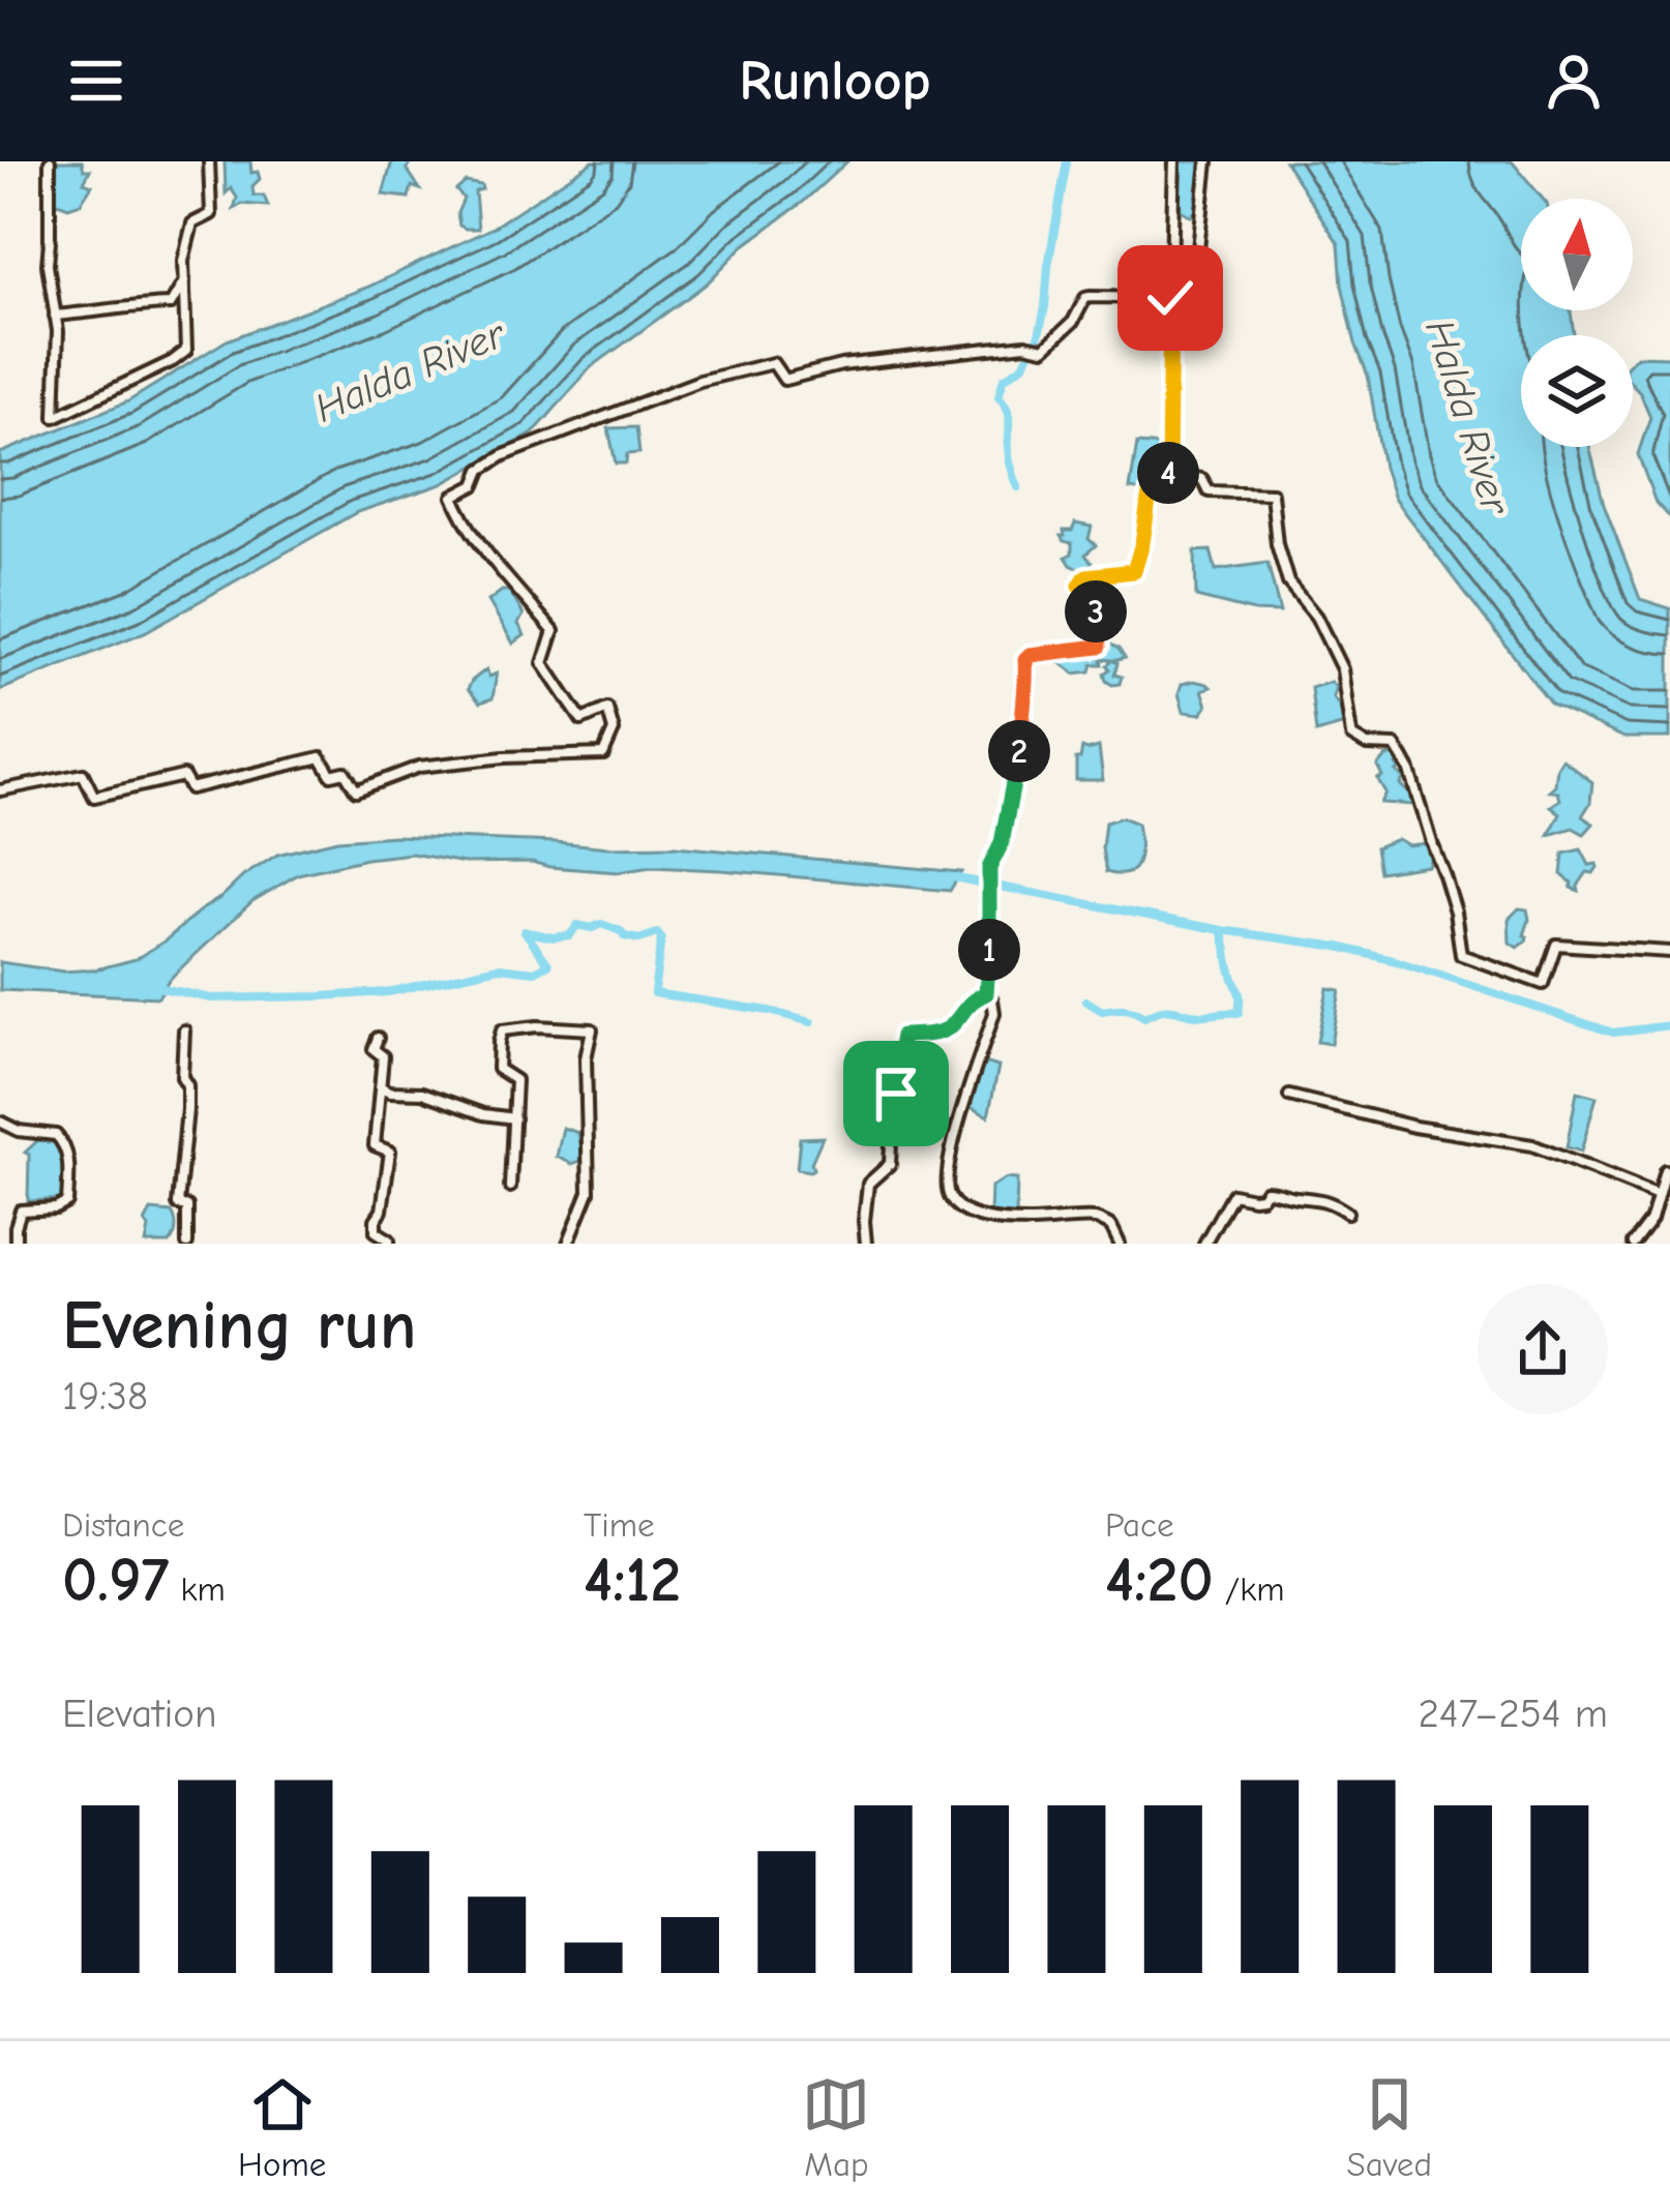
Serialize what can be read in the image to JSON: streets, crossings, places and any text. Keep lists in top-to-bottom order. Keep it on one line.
{"water":["Halda River"],"north":"top","page":{"header":"Runloop","pins":["4","3","2","1"],"heading":["Evening run","19:38"],"stats":[["Distance","0.97 km"],["Time","4:12"],["Pace","4:20 /km"]],"chart":["Elevation","247–254 m"],"tabs":["Home","Map","Saved"]}}
